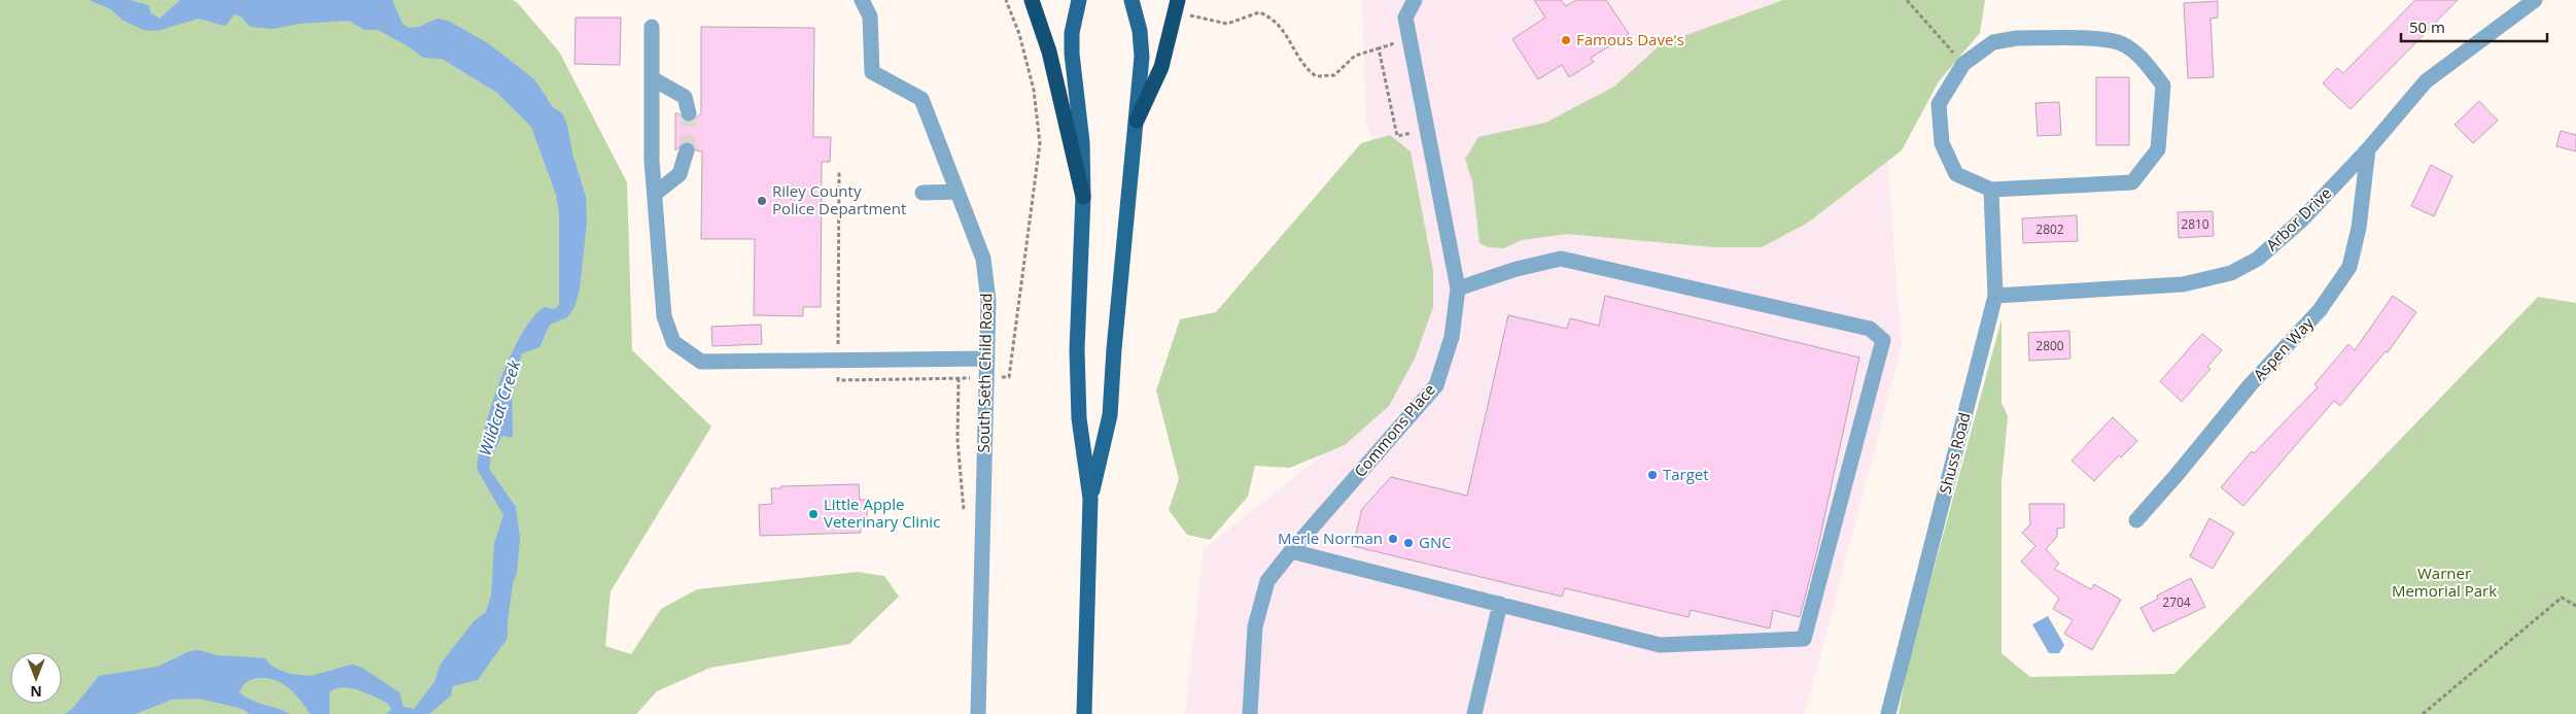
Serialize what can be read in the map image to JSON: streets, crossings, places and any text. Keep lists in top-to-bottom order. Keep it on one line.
{"streets":{"street":["Arbor Drive","Aspen Way","South Seth Child Road","Commons Place","Shuss Road"]},"crossings":[["Arbor Drive","Aspen Way"],["Arbor Drive","Shuss Road"]],"water":["Wildcat Creek"],"parks":["Warner Memorial Park"],"places":["Famous Dave's","Riley County Police Department","Target","Little Apple Veterinary Clinic","Merle Norman","GNC"],"house_numbers":["2810","2802","2800","2704"],"scale_bar":"50 m","north":"bottom"}
